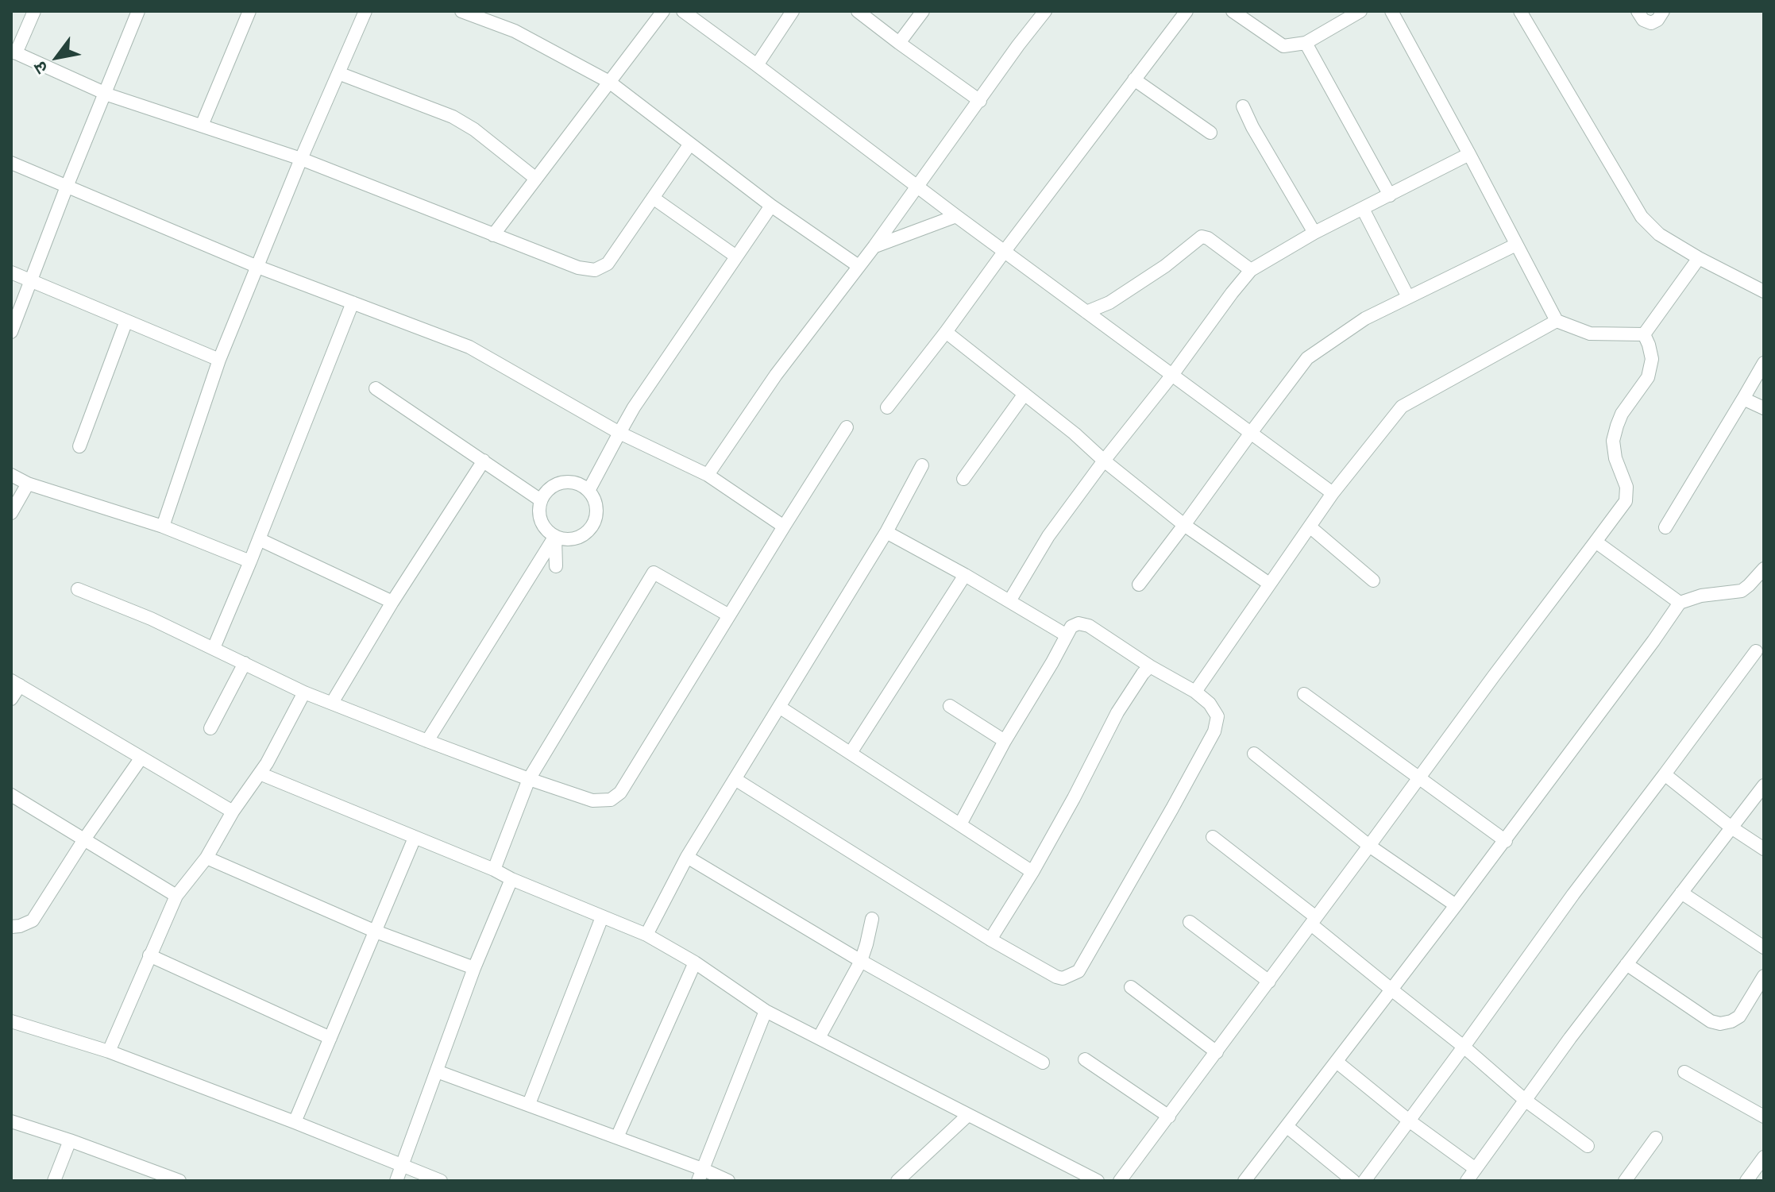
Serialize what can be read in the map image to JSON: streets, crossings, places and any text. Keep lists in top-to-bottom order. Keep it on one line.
{"north":"bottom left"}
